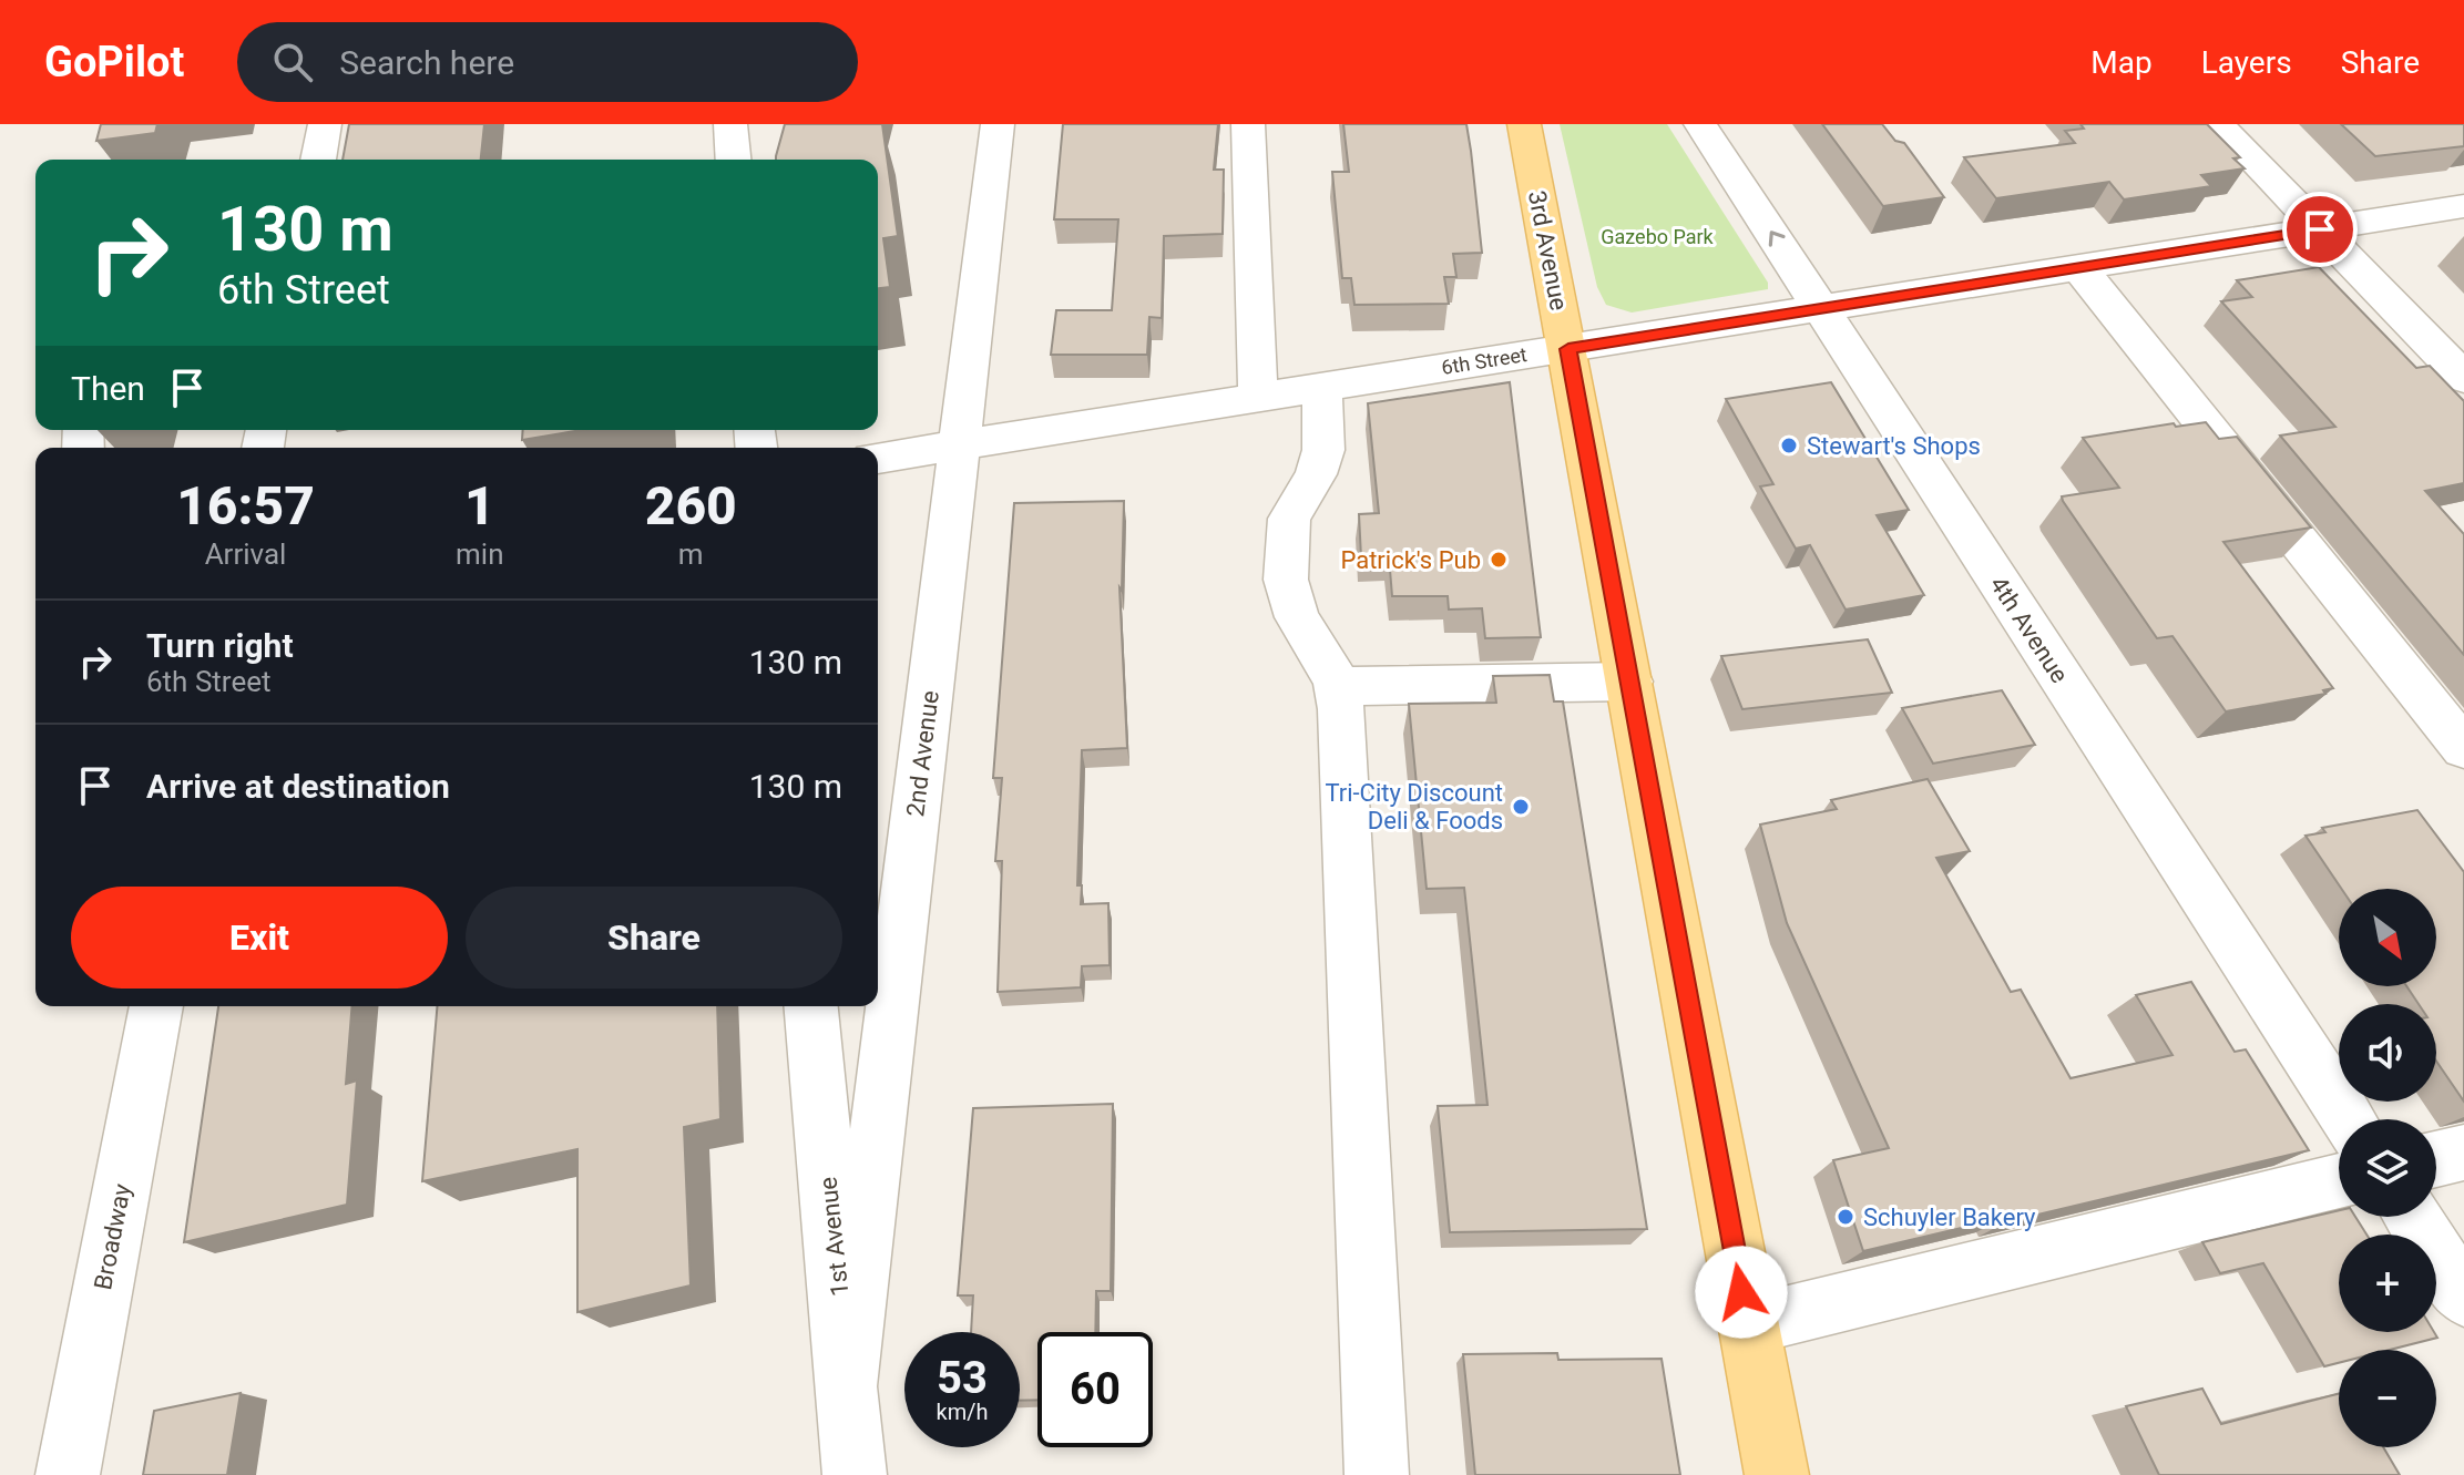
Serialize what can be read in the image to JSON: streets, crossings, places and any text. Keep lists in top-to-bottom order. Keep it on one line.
{"streets":{"main road":["3rd Avenue"],"street":["6th Street","4th Avenue","2nd Avenue","Broadway","1st Avenue"]},"crossings":[["3rd Avenue","6th Street"],["6th Street","4th Avenue"],["6th Street","2nd Avenue"],["2nd Avenue","1st Avenue"]],"parks":["Gazebo Park"],"places":["Stewart's Shops","Patrick's Pub","Tri-City Discount Deli & Foods","Schuyler Bakery"],"north":"bottom right","page":{"header":"GoPilot","search":"Search here","nav":["Map","Layers","Share"],"turn":["130 m","6th Street"],"then":"Then","eta":["16:57","Arrival","1","min","260","m"],"list":[{"name":"Turn right","note":"6th Street","value":"130 m"},{"name":"Arrive at destination","value":"130 m"}],"buttons":["Exit","Share"],"map_buttons":["+","−"],"speed":"53 km/h","limit":"60"}}
